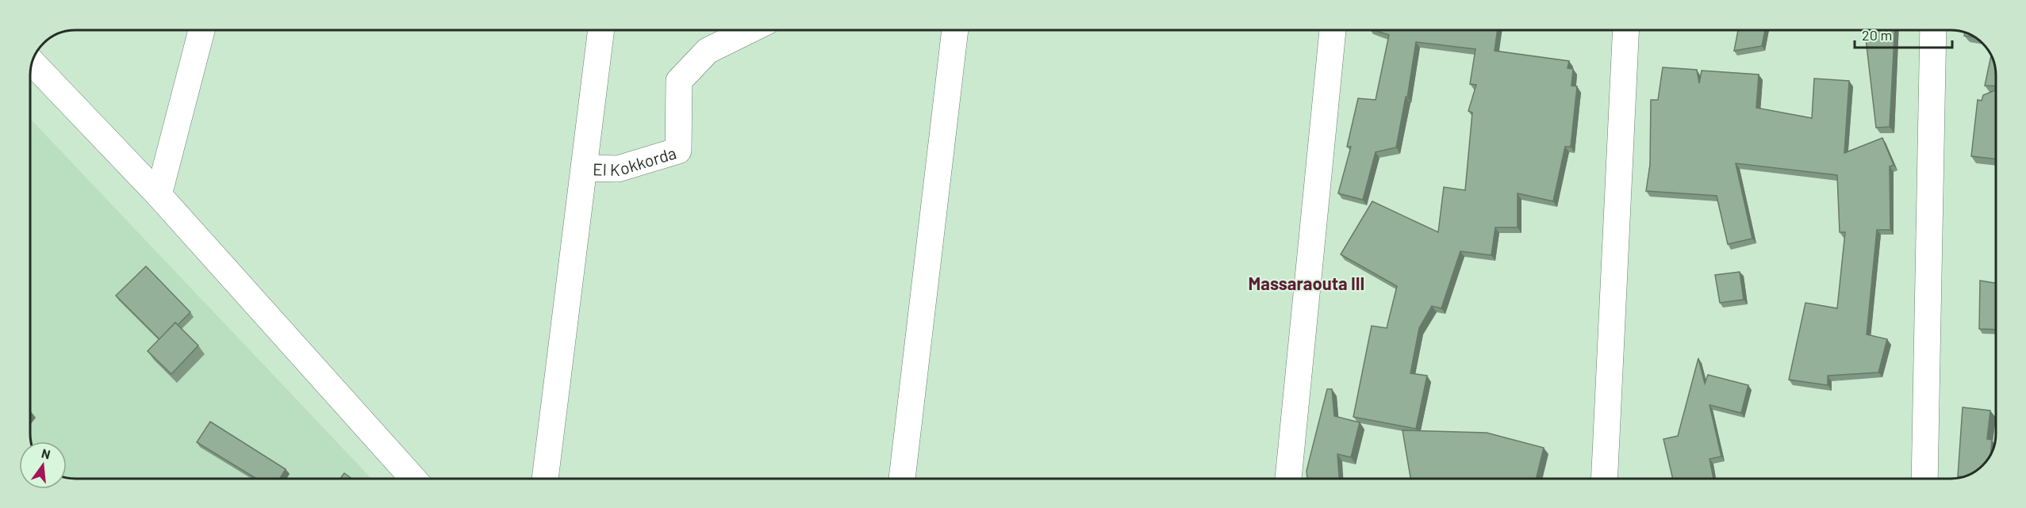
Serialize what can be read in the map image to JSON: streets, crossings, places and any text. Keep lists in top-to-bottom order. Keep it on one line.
{"streets":{"street":["El Kokkorda"]},"districts":["Massaraouta III"],"scale_bar":"20 m","north":"top"}
